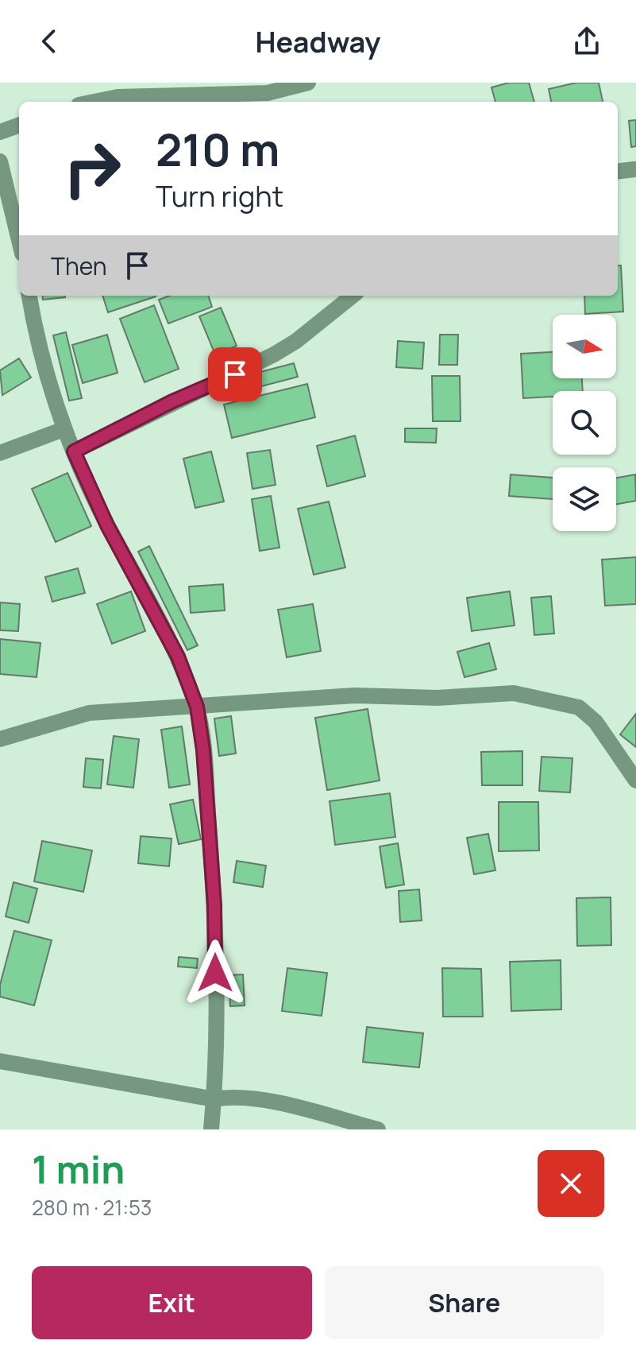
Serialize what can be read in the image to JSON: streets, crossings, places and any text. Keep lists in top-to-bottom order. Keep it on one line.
{"north":"right","page":{"header":"Headway","turn":["210 m","Turn right"],"then":"Then","heading":["1 min","280 m · 21:53"],"buttons":["Exit","Share"]}}
